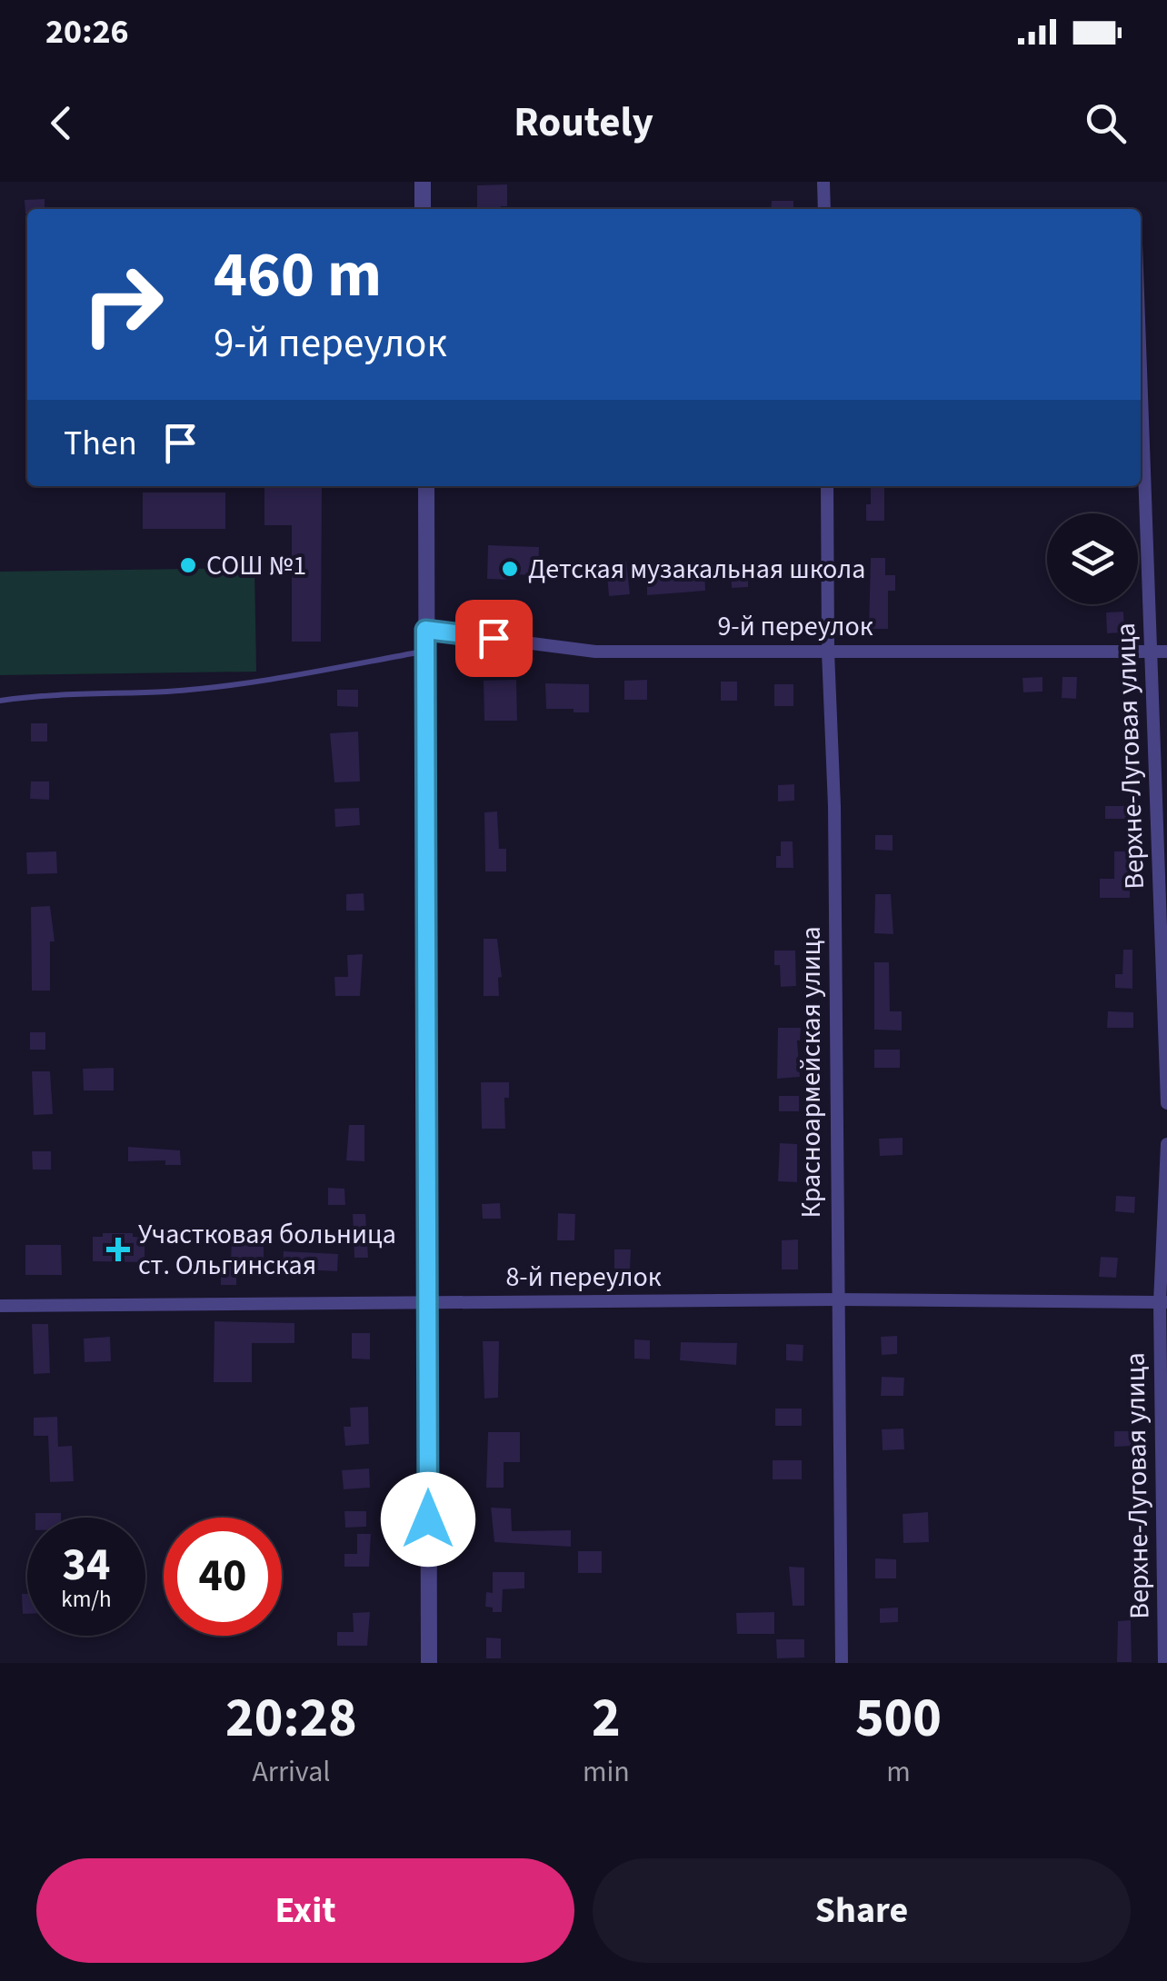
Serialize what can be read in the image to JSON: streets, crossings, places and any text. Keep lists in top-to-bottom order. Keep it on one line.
{"streets":{"street":["9-й переулок","Верхне-Луговая улица","Красноармейская улица","8-й переулок"]},"crossings":[["9-й переулок","Верхне-Луговая улица"],["9-й переулок","Красноармейская улица"],["Верхне-Луговая улица","8-й переулок"],["Красноармейская улица","8-й переулок"]],"places":{"other":["СОШ №1","Детская музакальная школа"],"health":["Участковая больница ст. Ольгинская"]},"page":{"status":"20:26","header":"Routely","turn":["460 m","9-й переулок"],"then":"Then","speed":"34 km/h","limit":"40","eta":["20:28","Arrival","2","min","500","m"],"buttons":["Exit","Share"]}}
